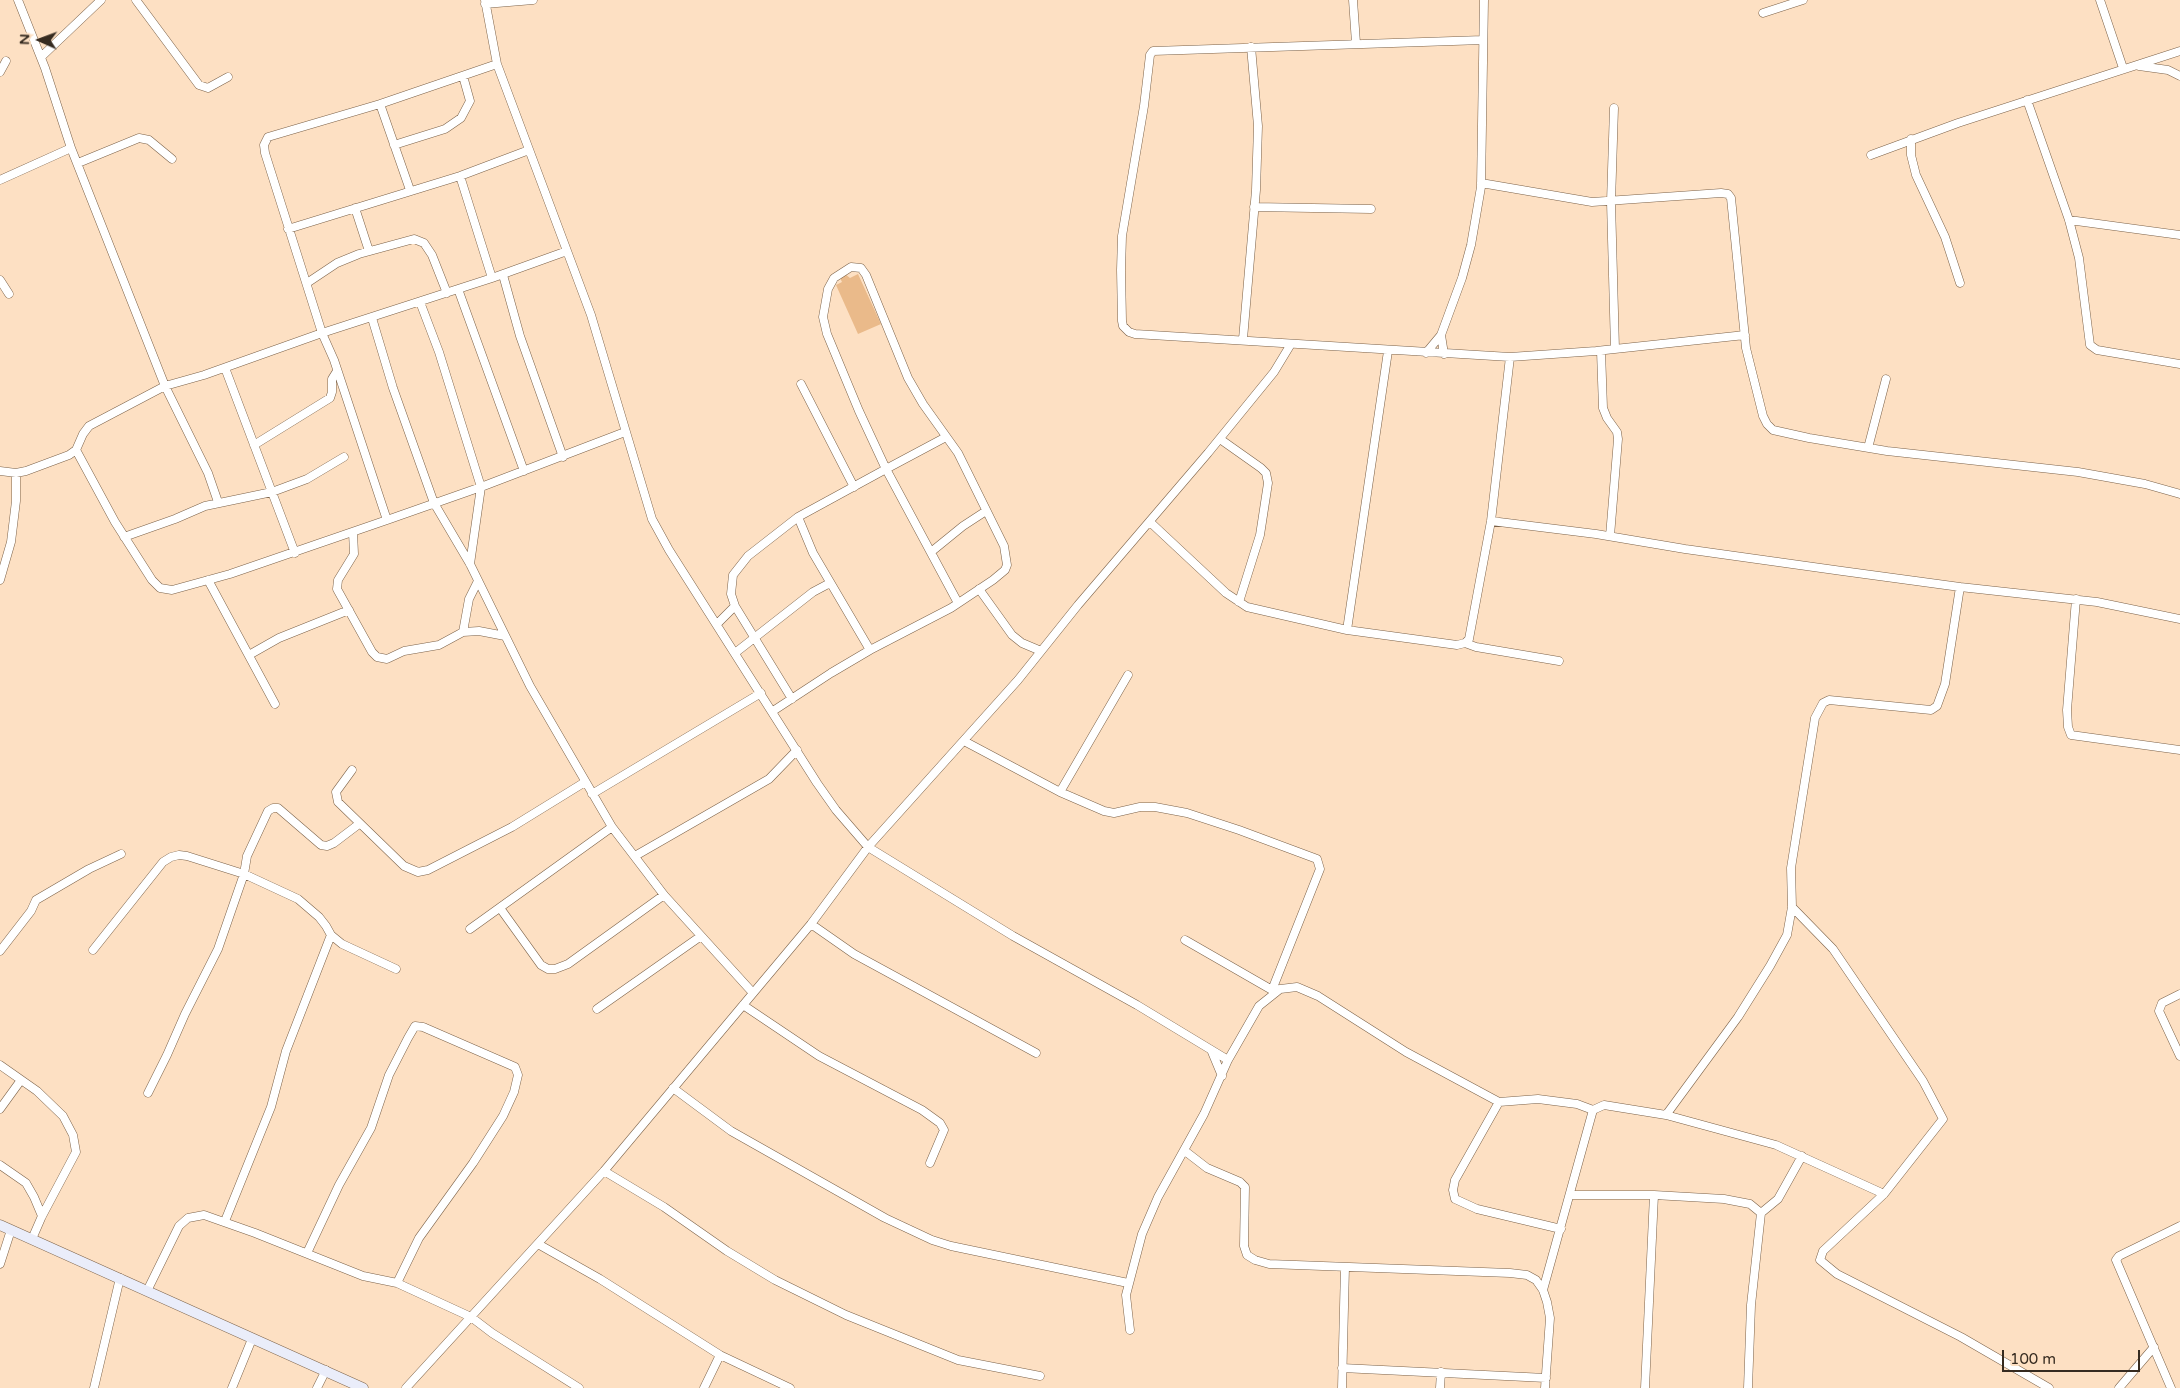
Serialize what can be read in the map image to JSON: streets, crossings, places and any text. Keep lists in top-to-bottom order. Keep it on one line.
{"scale_bar":"100 m","north":"left"}
